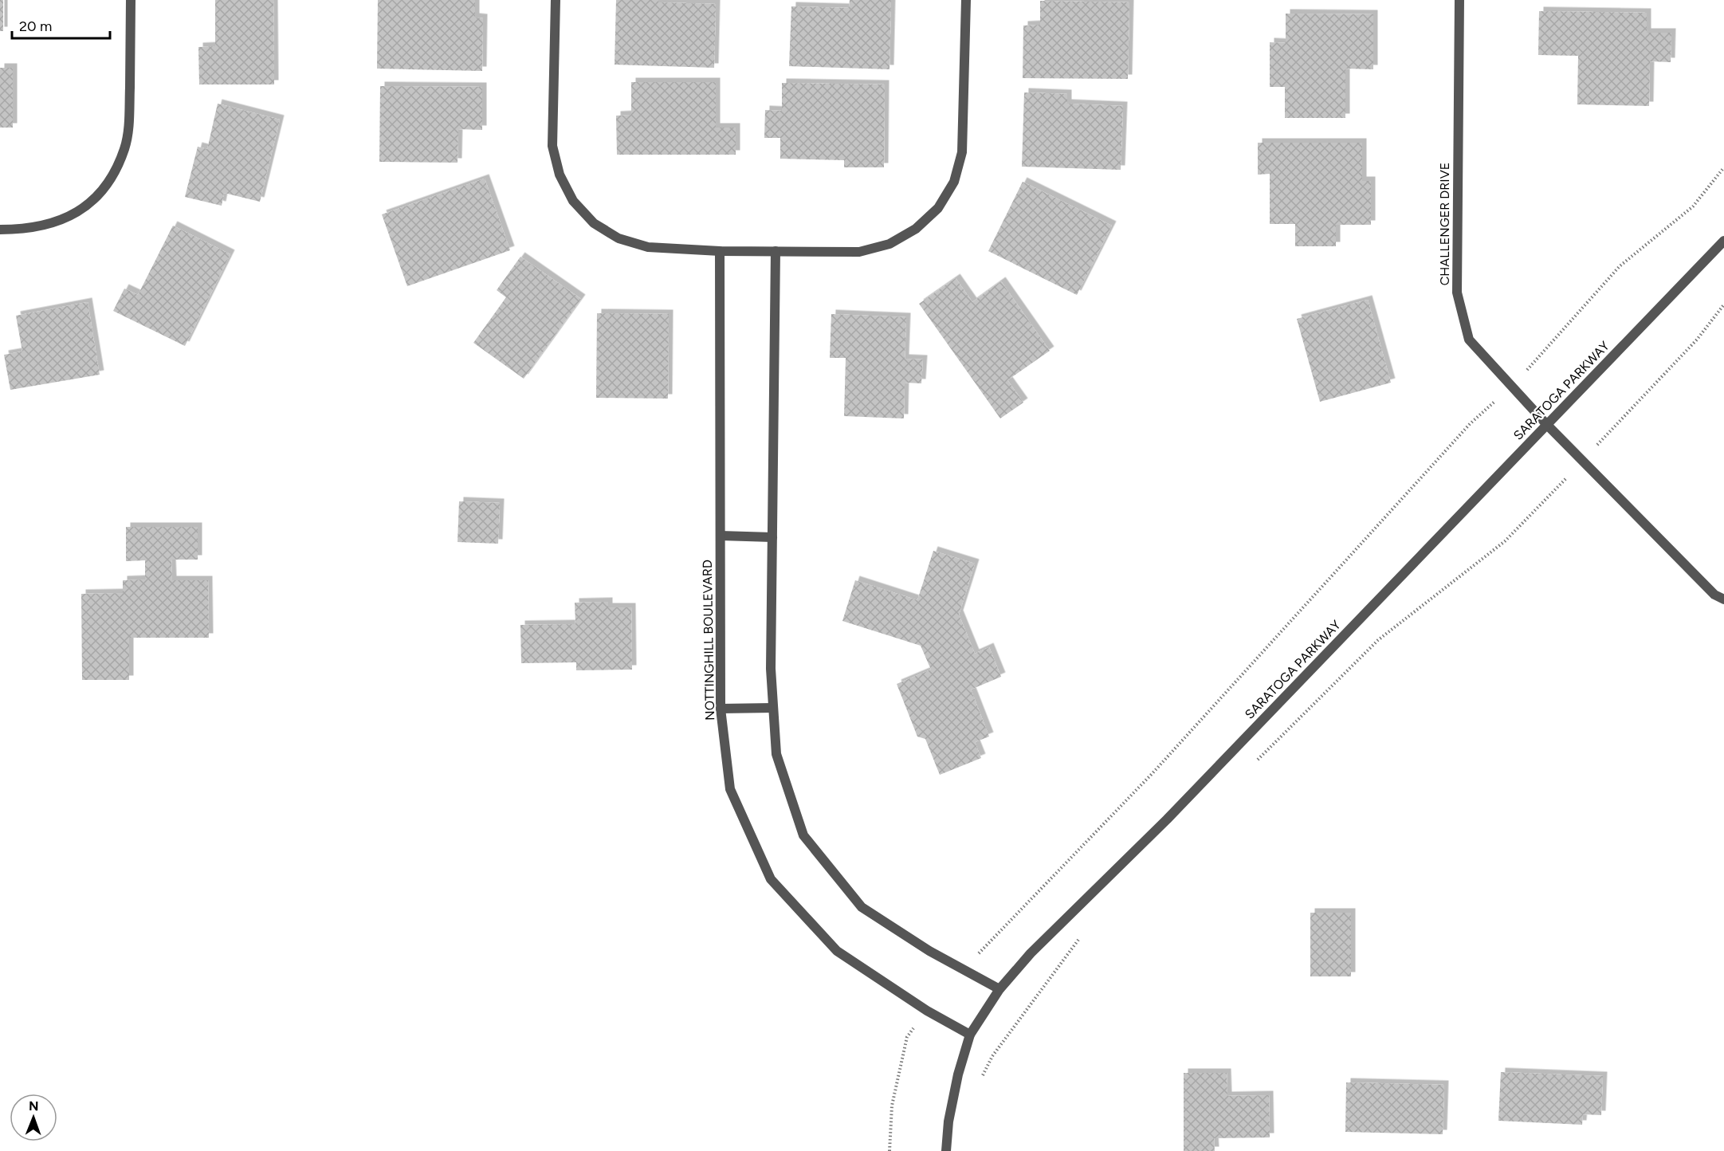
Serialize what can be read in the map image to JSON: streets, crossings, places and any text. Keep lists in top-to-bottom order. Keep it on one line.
{"streets":{"street":["CHALLENGER DRIVE","SARATOGA PARKWAY","NOTTINGHILL BOULEVARD"]},"crossings":[["CHALLENGER DRIVE","SARATOGA PARKWAY"],["SARATOGA PARKWAY","NOTTINGHILL BOULEVARD"]],"scale_bar":"20 m","north":"top"}
